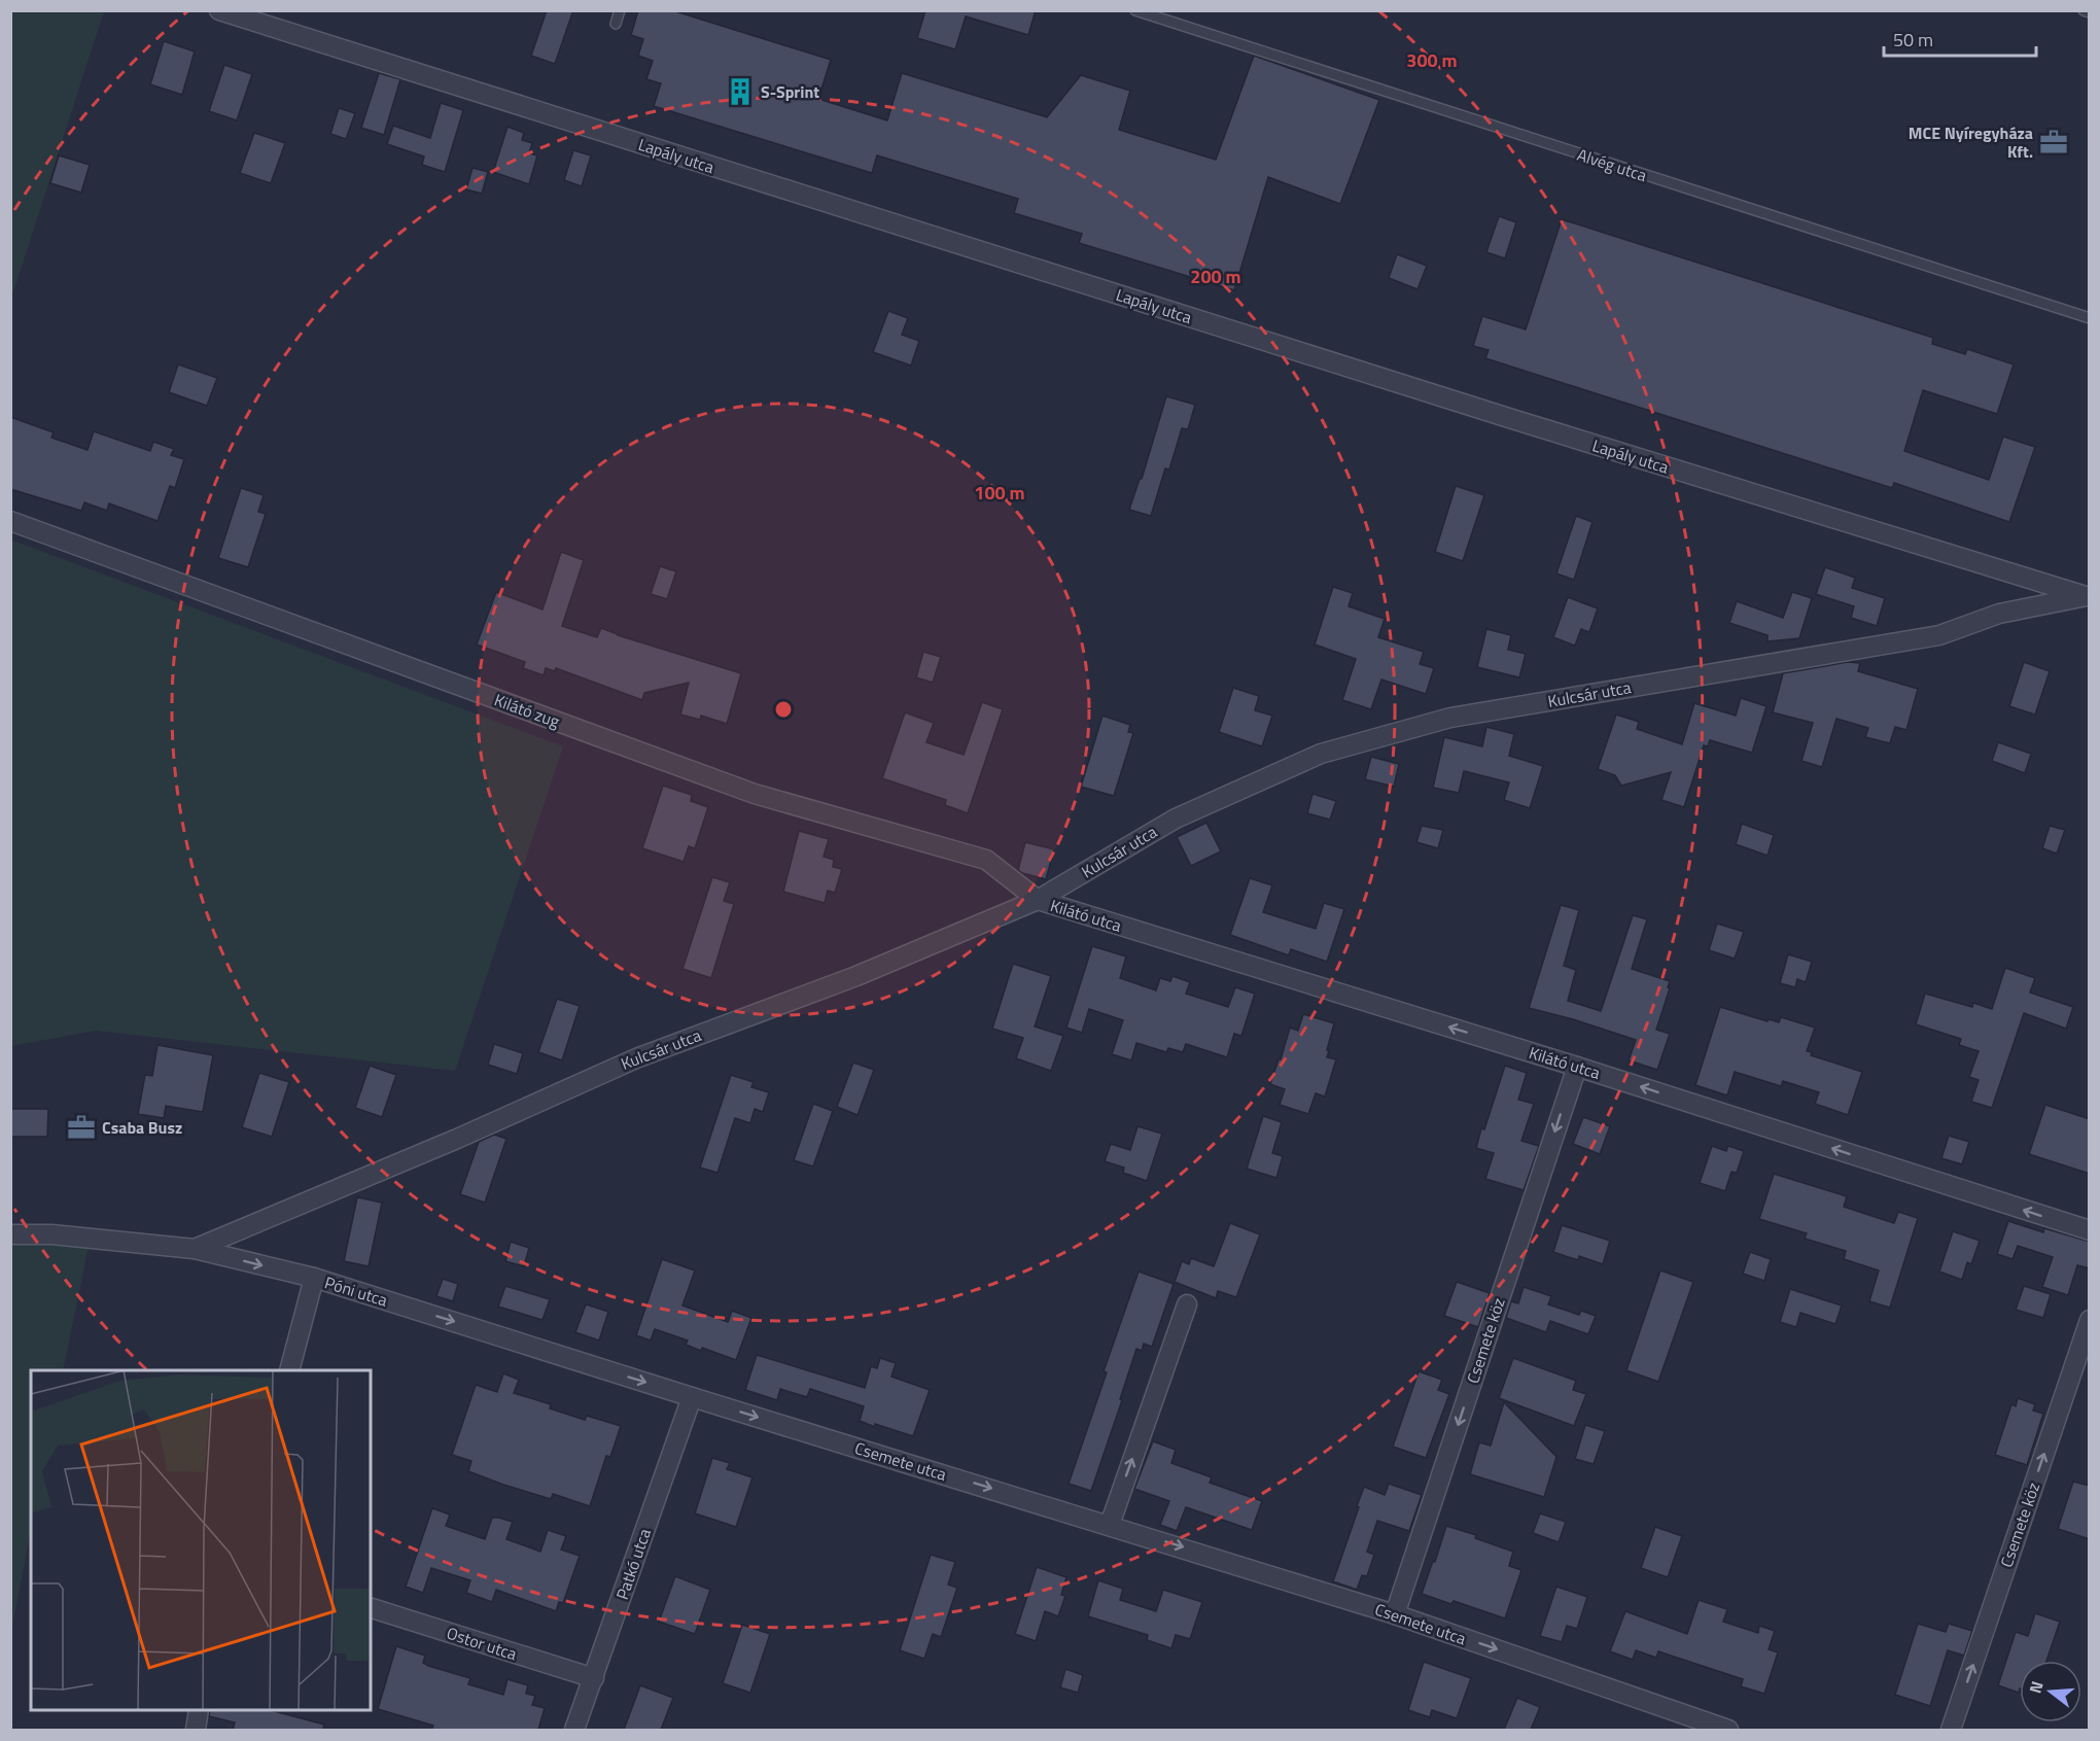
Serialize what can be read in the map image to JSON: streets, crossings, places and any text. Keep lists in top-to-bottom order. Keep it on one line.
{"streets":{"street":["Lapály utca","Kulcsár utca","Kilátó zug","Kilátó utca","Póni utca","Csemete köz","Csemete utca","Patkó utca","Ostor utca"],"lane":["Alvég utca"]},"crossings":[["Lapály utca","Kulcsár utca"],["Kulcsár utca","Kilátó zug"],["Kulcsár utca","Kilátó utca"],["Kulcsár utca","Póni utca"],["Kilátó zug","Kilátó utca"],["Kilátó utca","Csemete köz"],["Póni utca","Csemete utca"],["Póni utca","Patkó utca"],["Csemete köz","Csemete utca"],["Csemete utca","Patkó utca"],["Patkó utca","Ostor utca"]],"one_way":["Kilátó utca","Póni utca","Csemete utca"],"places":{"building":["S-Sprint"],"office":["MCE Nyíregyháza Kft.","Csaba Busz"]},"scale_bar":"50 m","north":"left","rings":["300 m","200 m","100 m"]}
